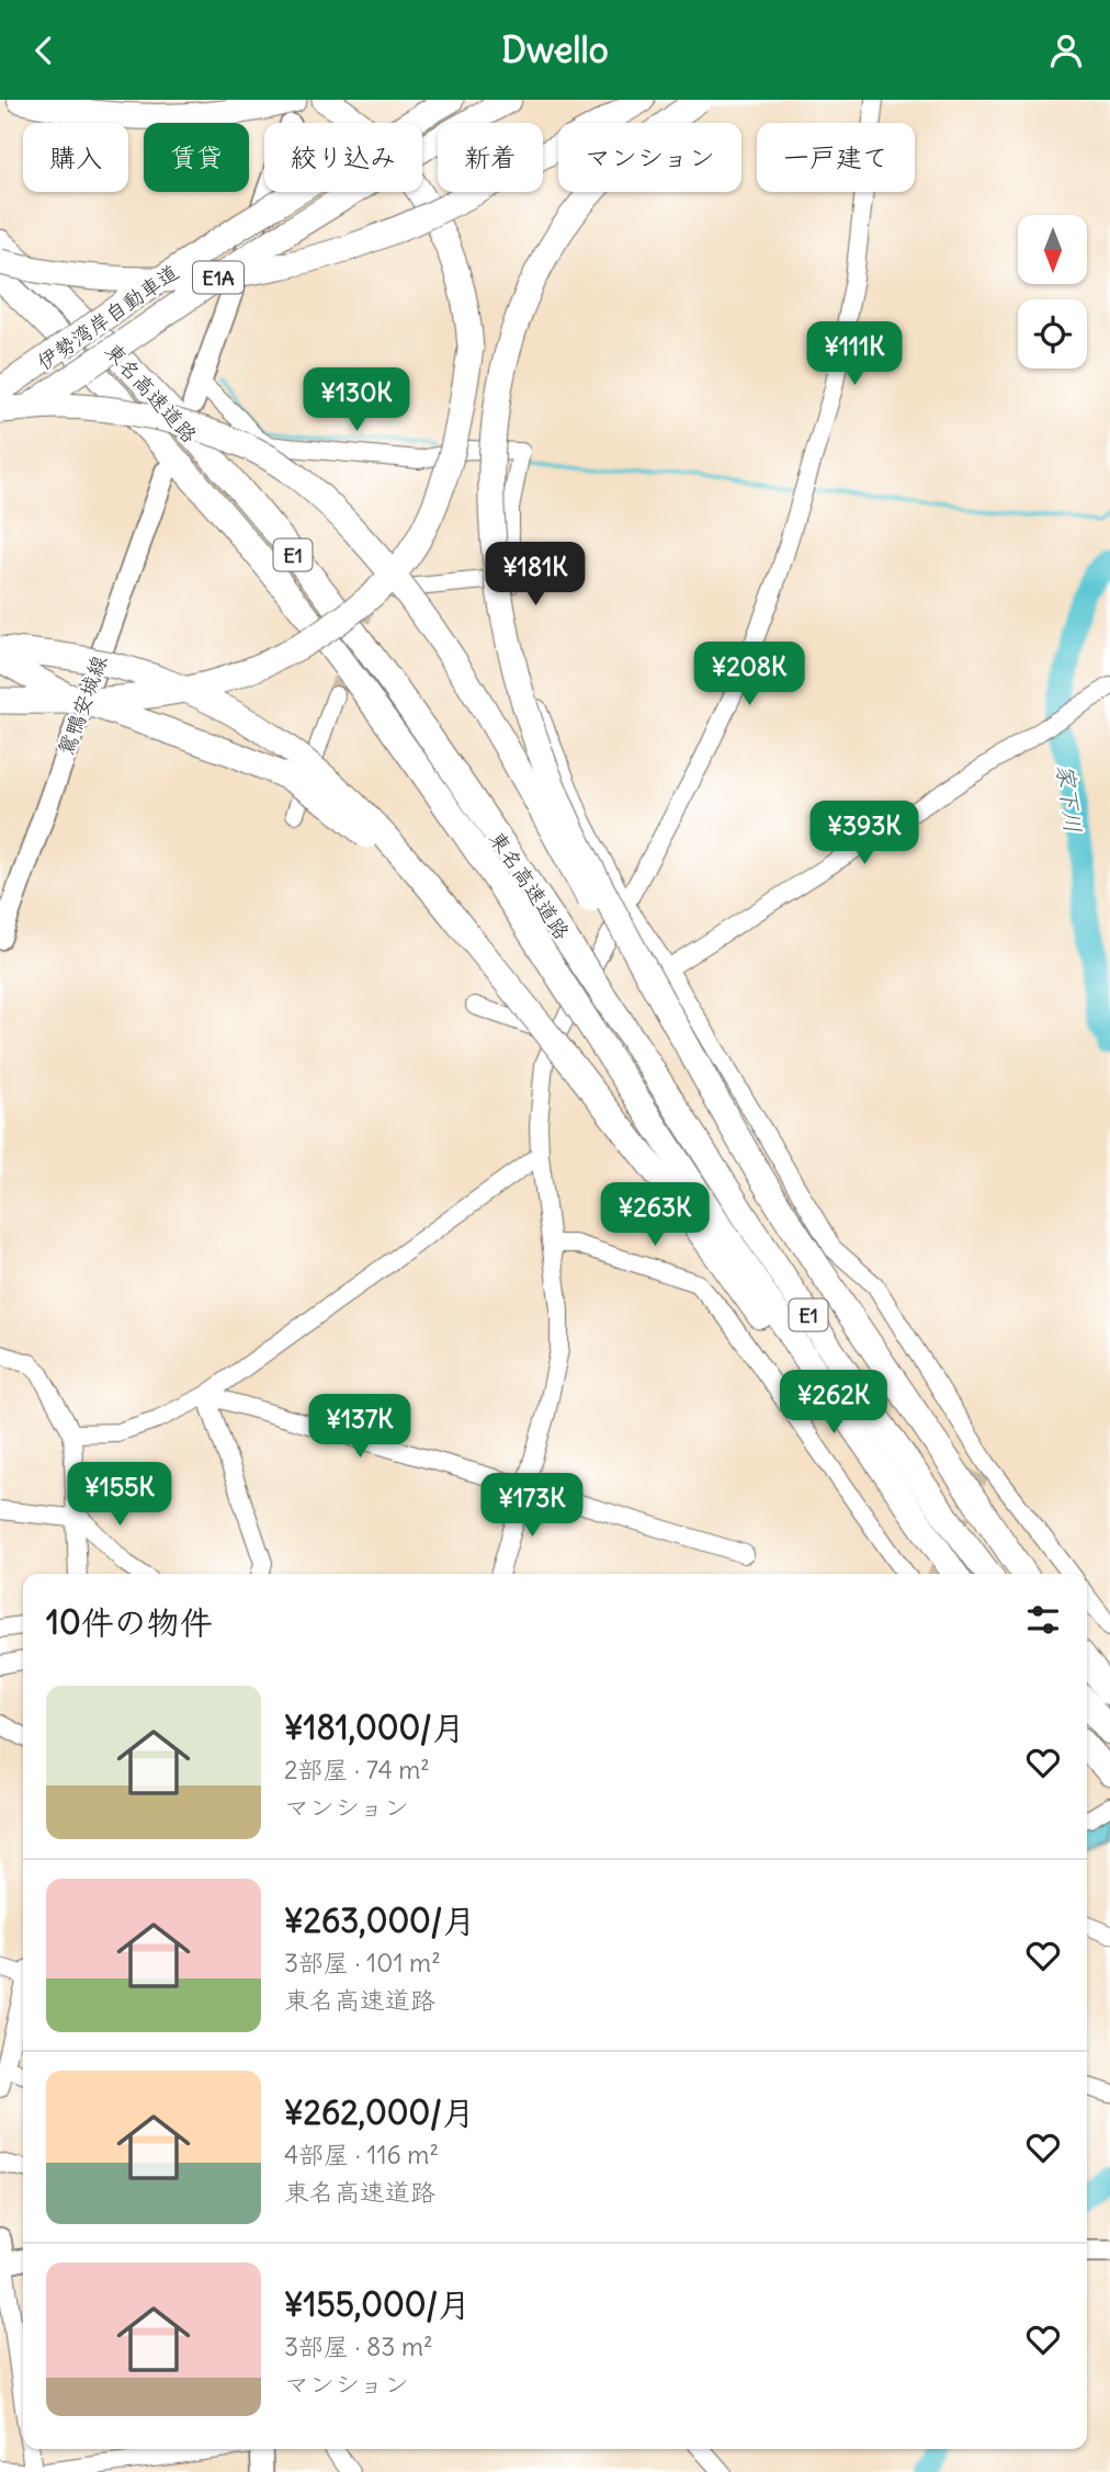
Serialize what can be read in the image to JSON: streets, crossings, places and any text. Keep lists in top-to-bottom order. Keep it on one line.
{"streets":{"highway":["E1A","伊勢湾岸自動車道","東名高速道路","E1"],"main road":["鴛鴨安城線"]},"water":["家下川"],"north":"bottom","page":{"header":"Dwello","chip":["購入","賃貸","絞り込み","新着","マンション","一戸建て"],"price":["¥111K","¥130K","¥181K","¥208K","¥393K","¥263K","¥262K","¥137K","¥155K","¥173K"],"heading":"10件の物件","list":[{"name":"¥181,000/月","note":"2部屋 · 74 m² · マンション"},{"name":"¥263,000/月","note":"3部屋 · 101 m² · 東名高速道路"},{"name":"¥262,000/月","note":"4部屋 · 116 m² · 東名高速道路"},{"name":"¥155,000/月","note":"3部屋 · 83 m² · マンション"}]}}
